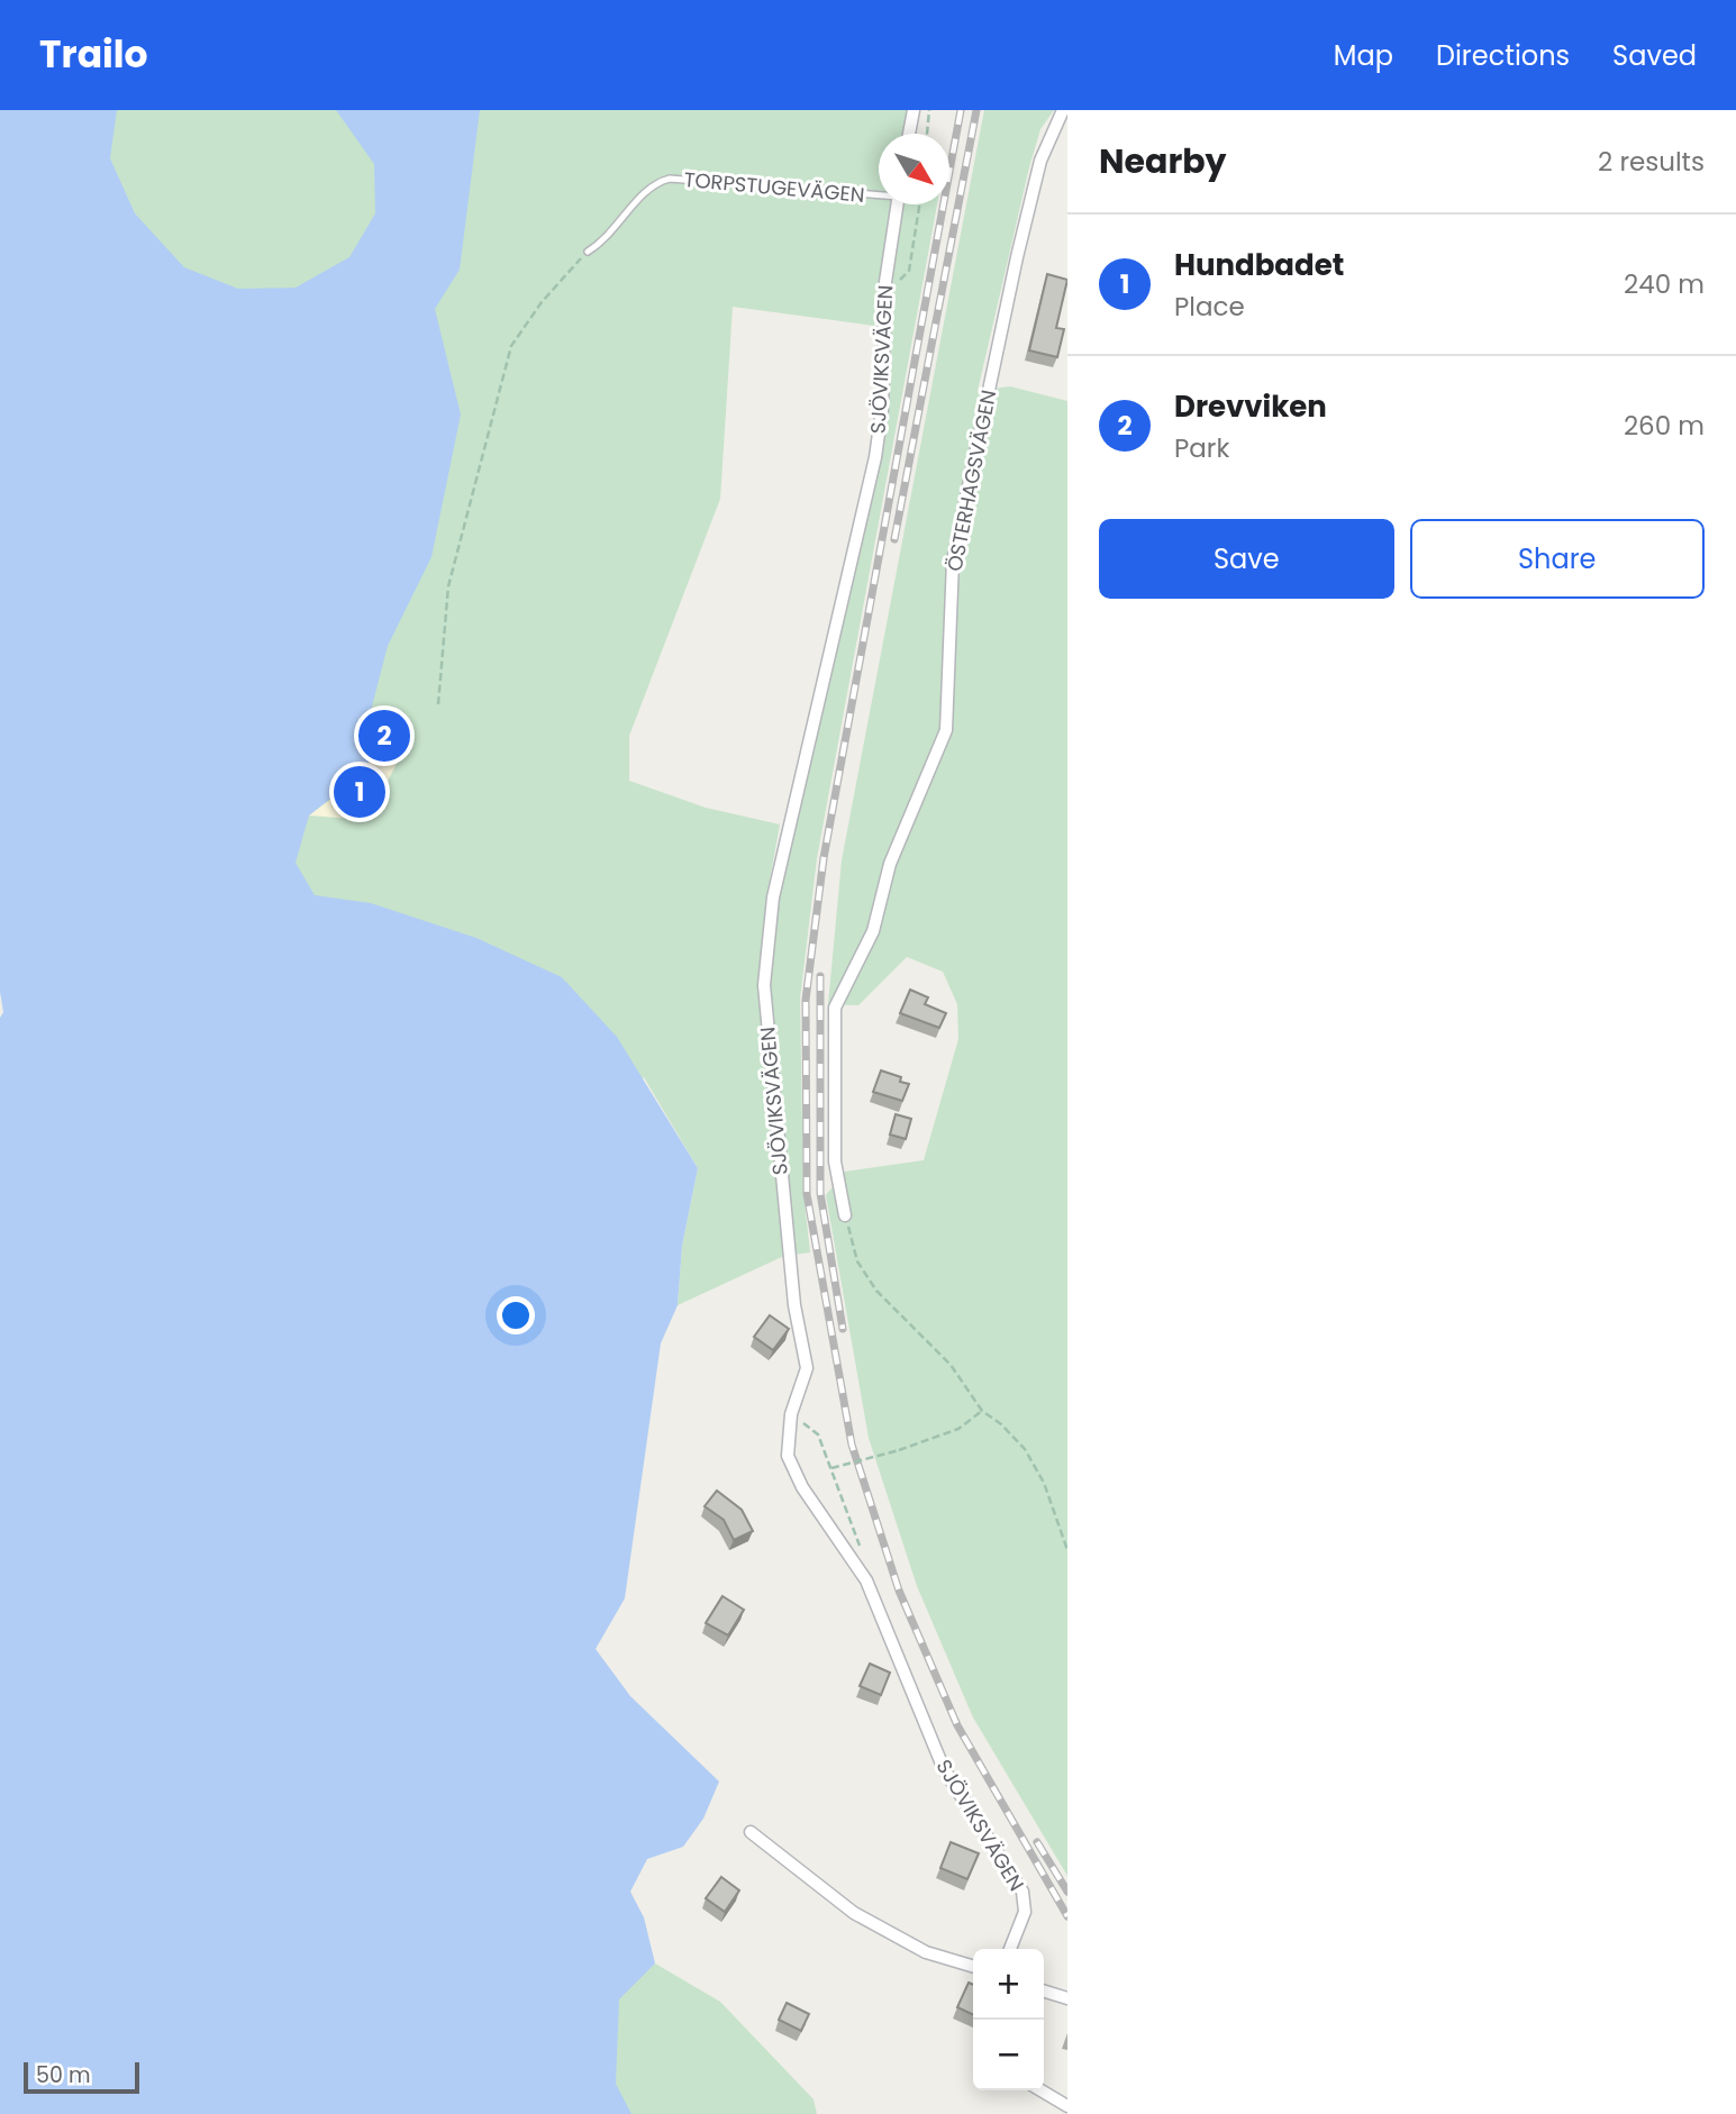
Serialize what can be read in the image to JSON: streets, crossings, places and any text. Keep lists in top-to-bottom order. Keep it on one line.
{"streets":{"street":["SJÖVIKSVÄGEN","ÖSTERHAGSVÄGEN"],"lane":["TORPSTUGEVÄGEN"]},"scale_bar":"50 m","north":"bottom right","page":{"header":"Trailo","nav":["Map","Directions","Saved"],"heading":["Nearby","2 results"],"list":[{"mark":"1","name":"Hundbadet","note":"Place","value":"240 m"},{"mark":"2","name":"Drevviken","note":"Park","value":"260 m"}],"buttons":["Save","Share"],"pins":["2","1"],"map_buttons":["+","−"],"scale":"50 m"}}
